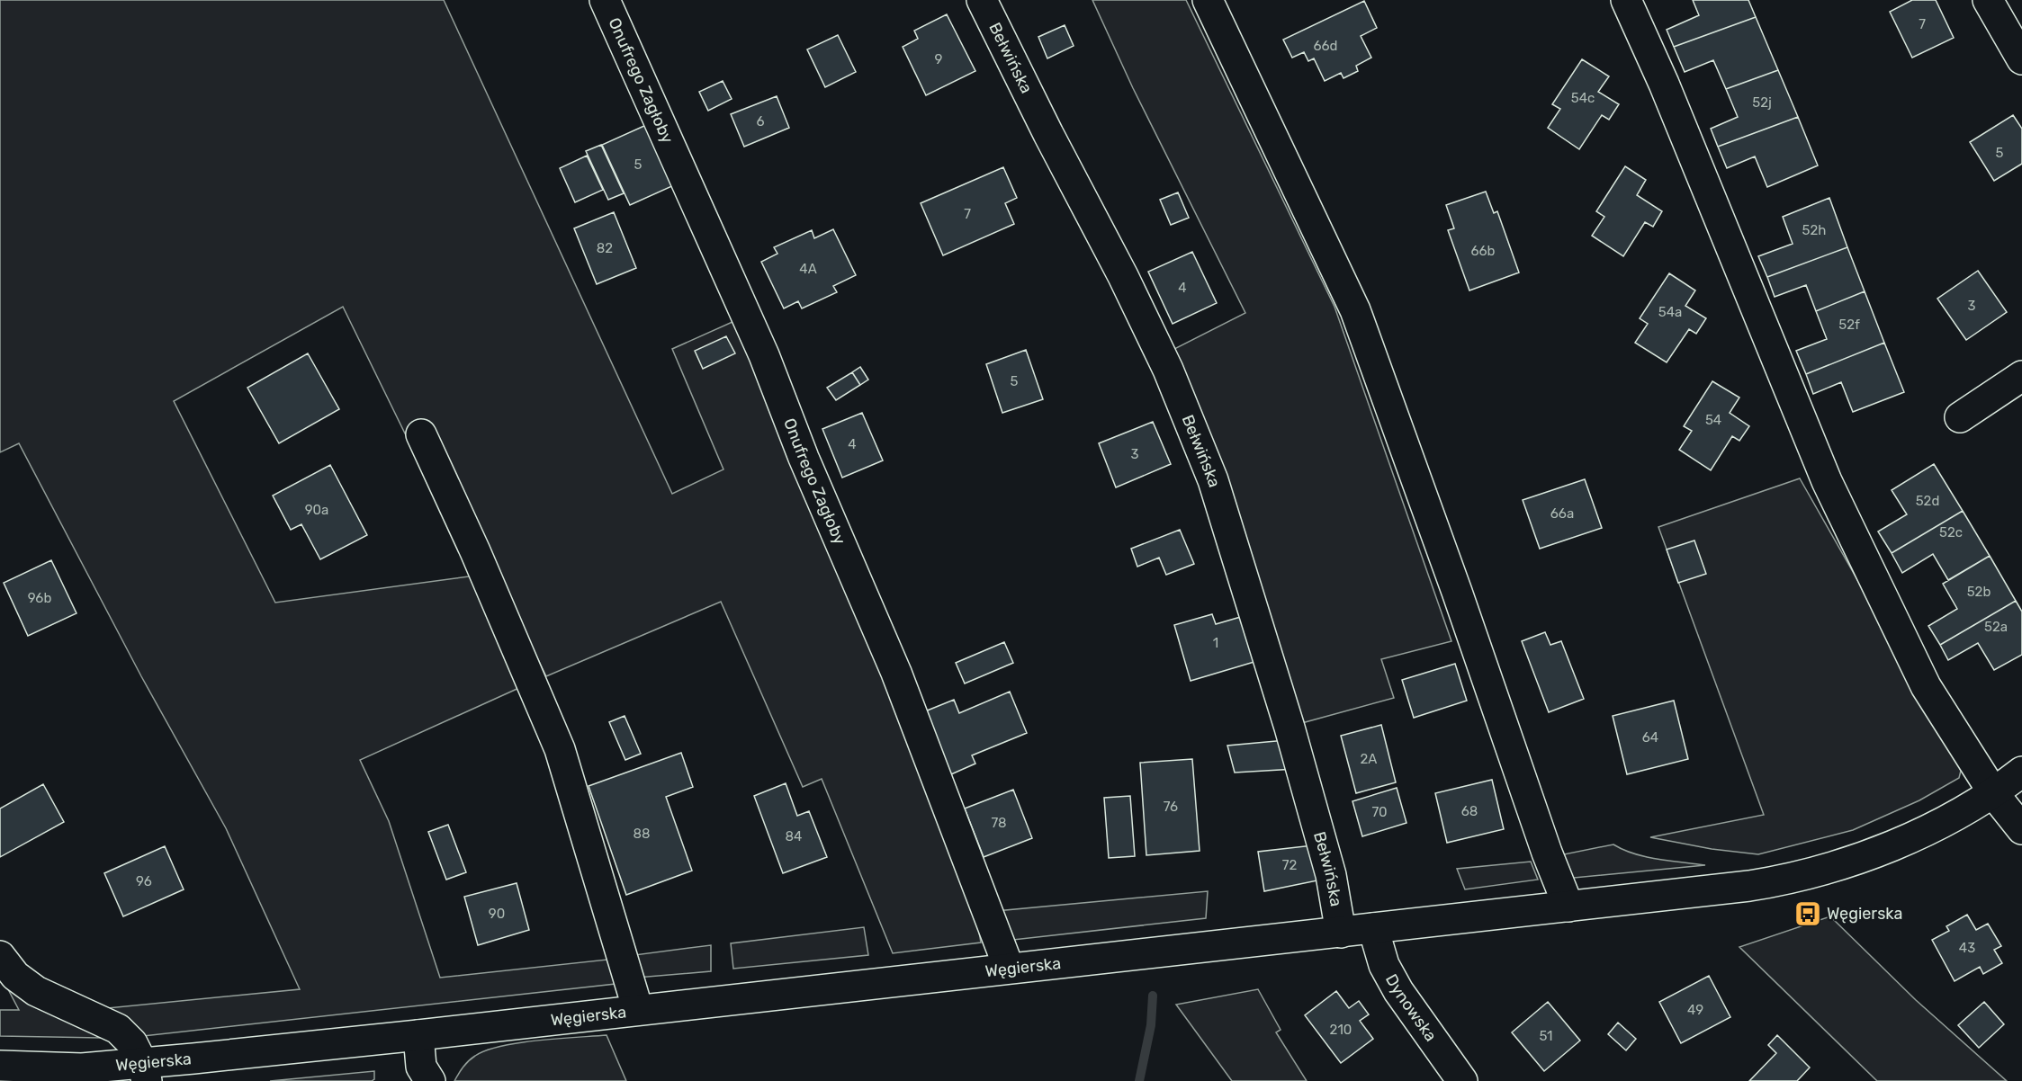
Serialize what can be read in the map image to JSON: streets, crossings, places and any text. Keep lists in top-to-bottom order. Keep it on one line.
{"streets":{"street":["Bełwińska","Onufrego Zagłoby","Węgierska","Dynowska"]},"crossings":[["Bełwińska","Węgierska"],["Onufrego Zagłoby","Węgierska"],["Węgierska","Dynowska"]],"places":{"bus stop":["Węgierska"]},"house_numbers":["7","66d","9","54c","52j","6","5","5","7","52h","82","66b","4A","4","3","54a","52f","5","54","4","3","52d","90a","66a","52c","52b","96b","52a","1","64","2A","76","68","70","78","88","84","72","96","90","43","49","210","51"]}
